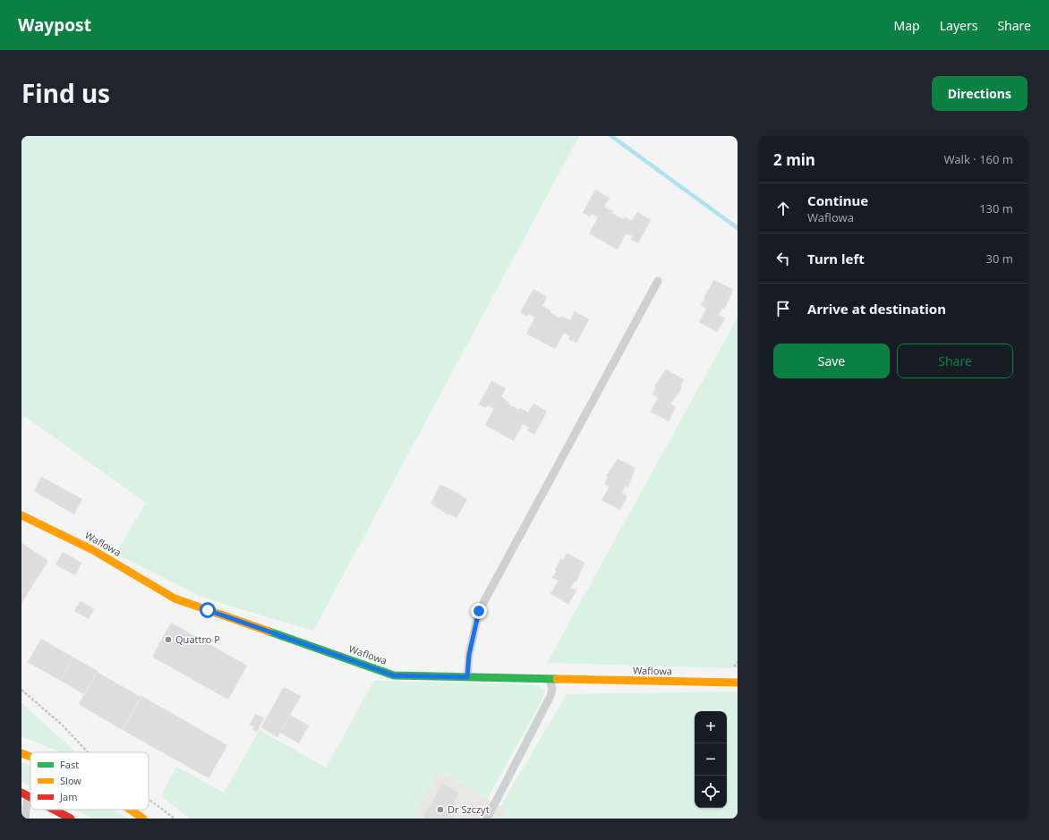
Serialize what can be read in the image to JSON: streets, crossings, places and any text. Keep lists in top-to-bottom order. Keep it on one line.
{"streets":{"street":["Waflowa"]},"places":["Quattro P","Dr Szczyt"],"legend":["Fast","Slow","Jam"],"page":{"header":"Waypost","nav":["Map","Layers","Share"],"title":"Find us","buttons":["Directions",["Save","Share"]],"heading":["2 min","Walk · 160 m"],"list":[["Continue","Waflowa","130 m"],["Turn left","30 m"],"Arrive at destination"],"map_buttons":["+","−"]}}
